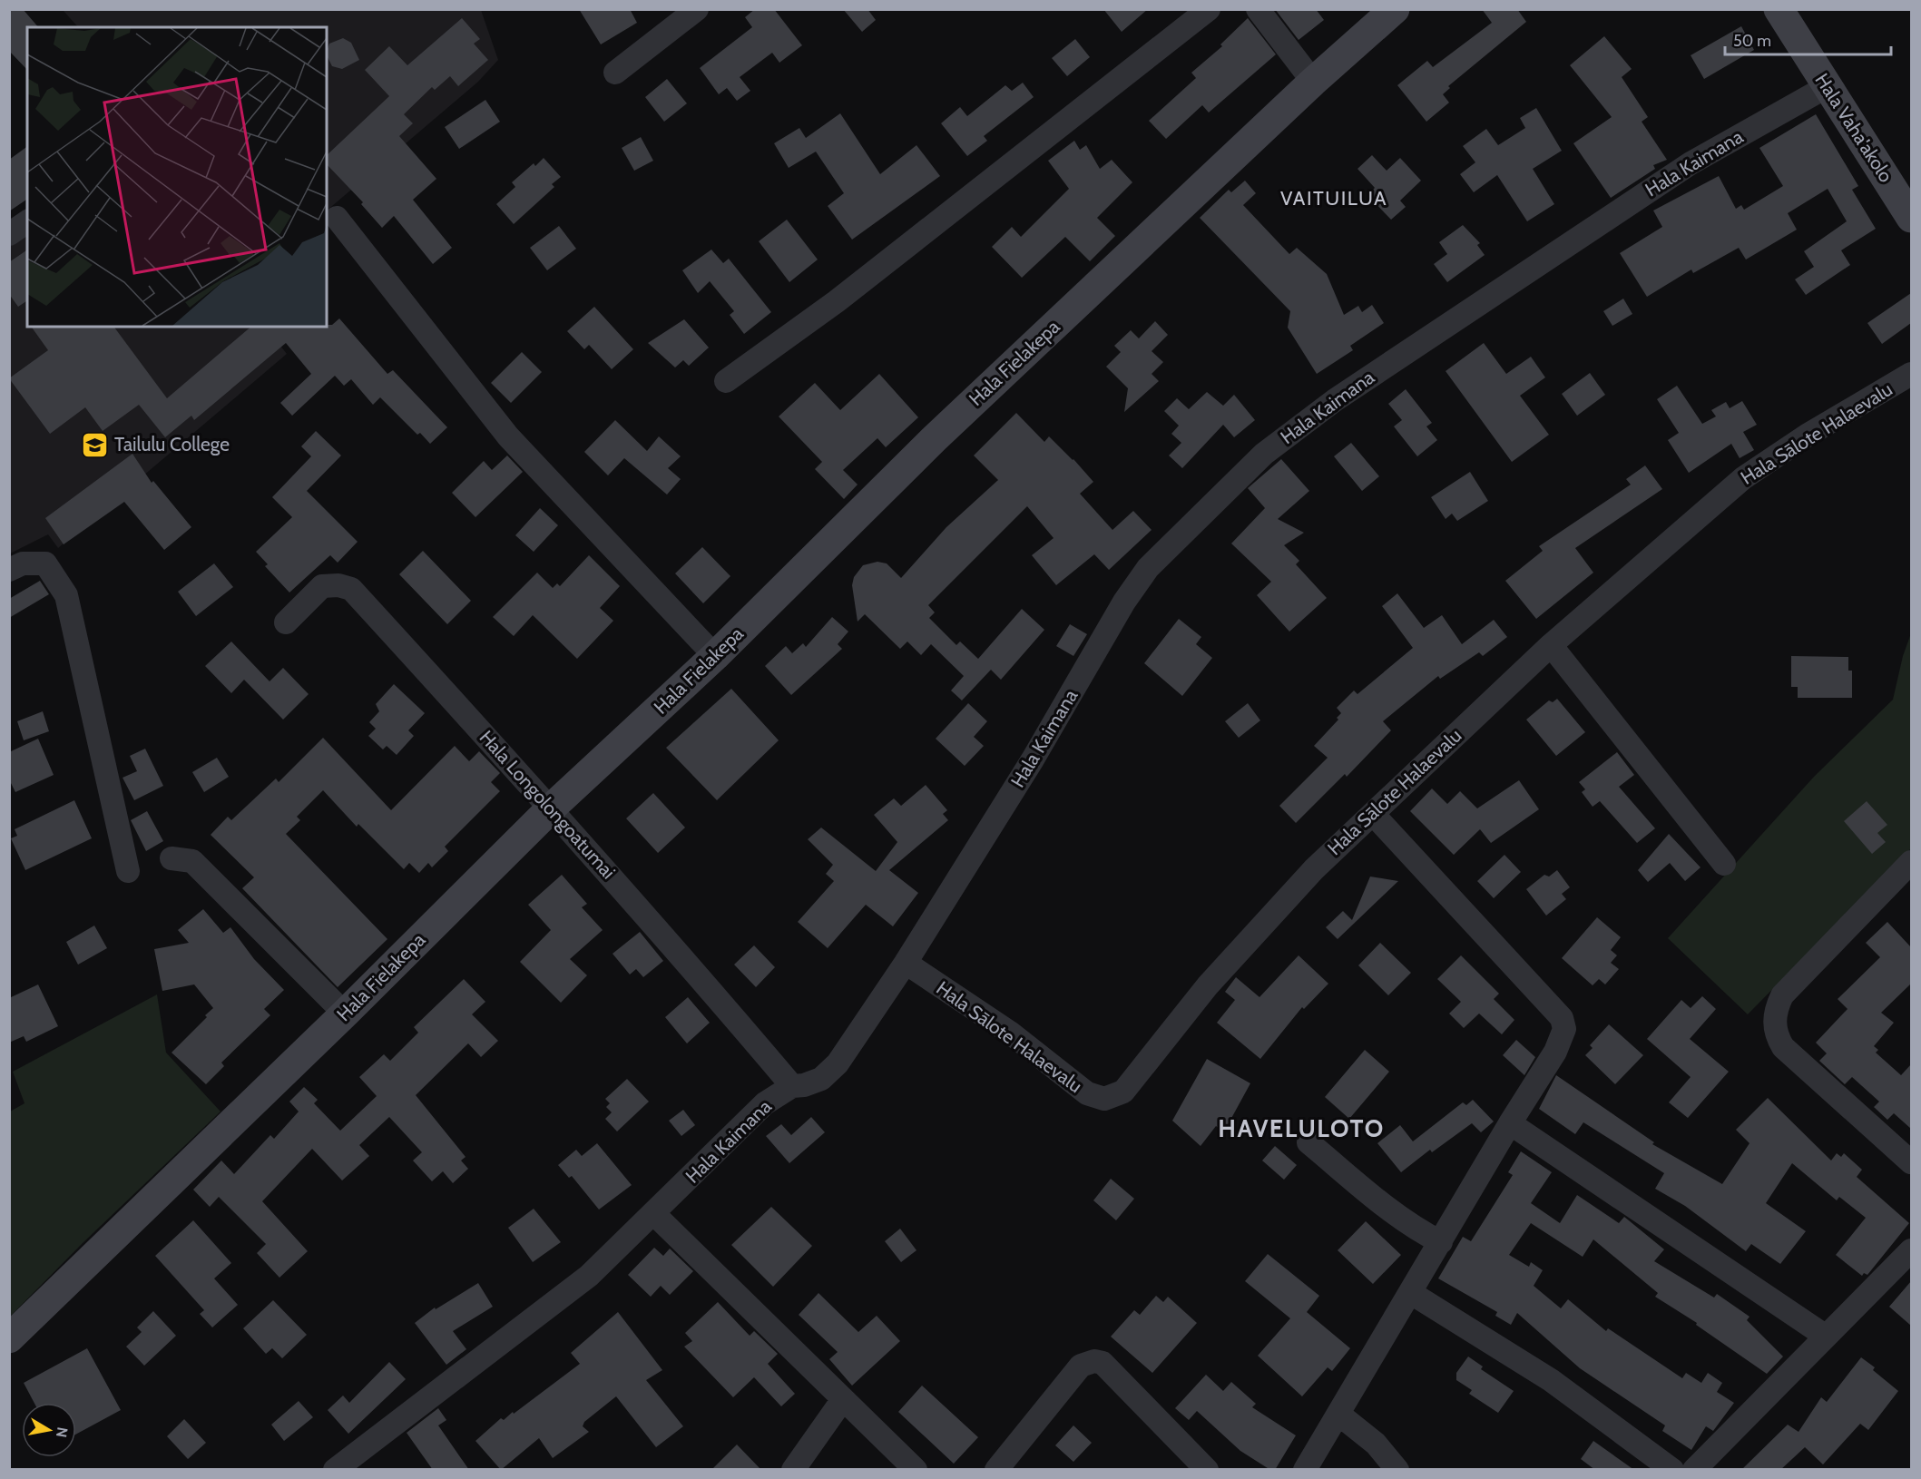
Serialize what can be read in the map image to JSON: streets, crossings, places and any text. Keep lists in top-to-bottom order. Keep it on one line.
{"streets":{"street":["Hala Vaha'akolo","Hala Kaimana","Hala Fielakepa","Hala Sālote Halaevalu","Hala Longolongoatumai"]},"crossings":[["Hala Vaha'akolo","Hala Kaimana"],["Hala Kaimana","Hala Sālote Halaevalu"],["Hala Kaimana","Hala Longolongoatumai"],["Hala Fielakepa","Hala Longolongoatumai"]],"districts":["VAITUILUA","HAVELULOTO"],"places":{"school or university":["Tailulu College"]},"scale_bar":"50 m","north":"right"}
